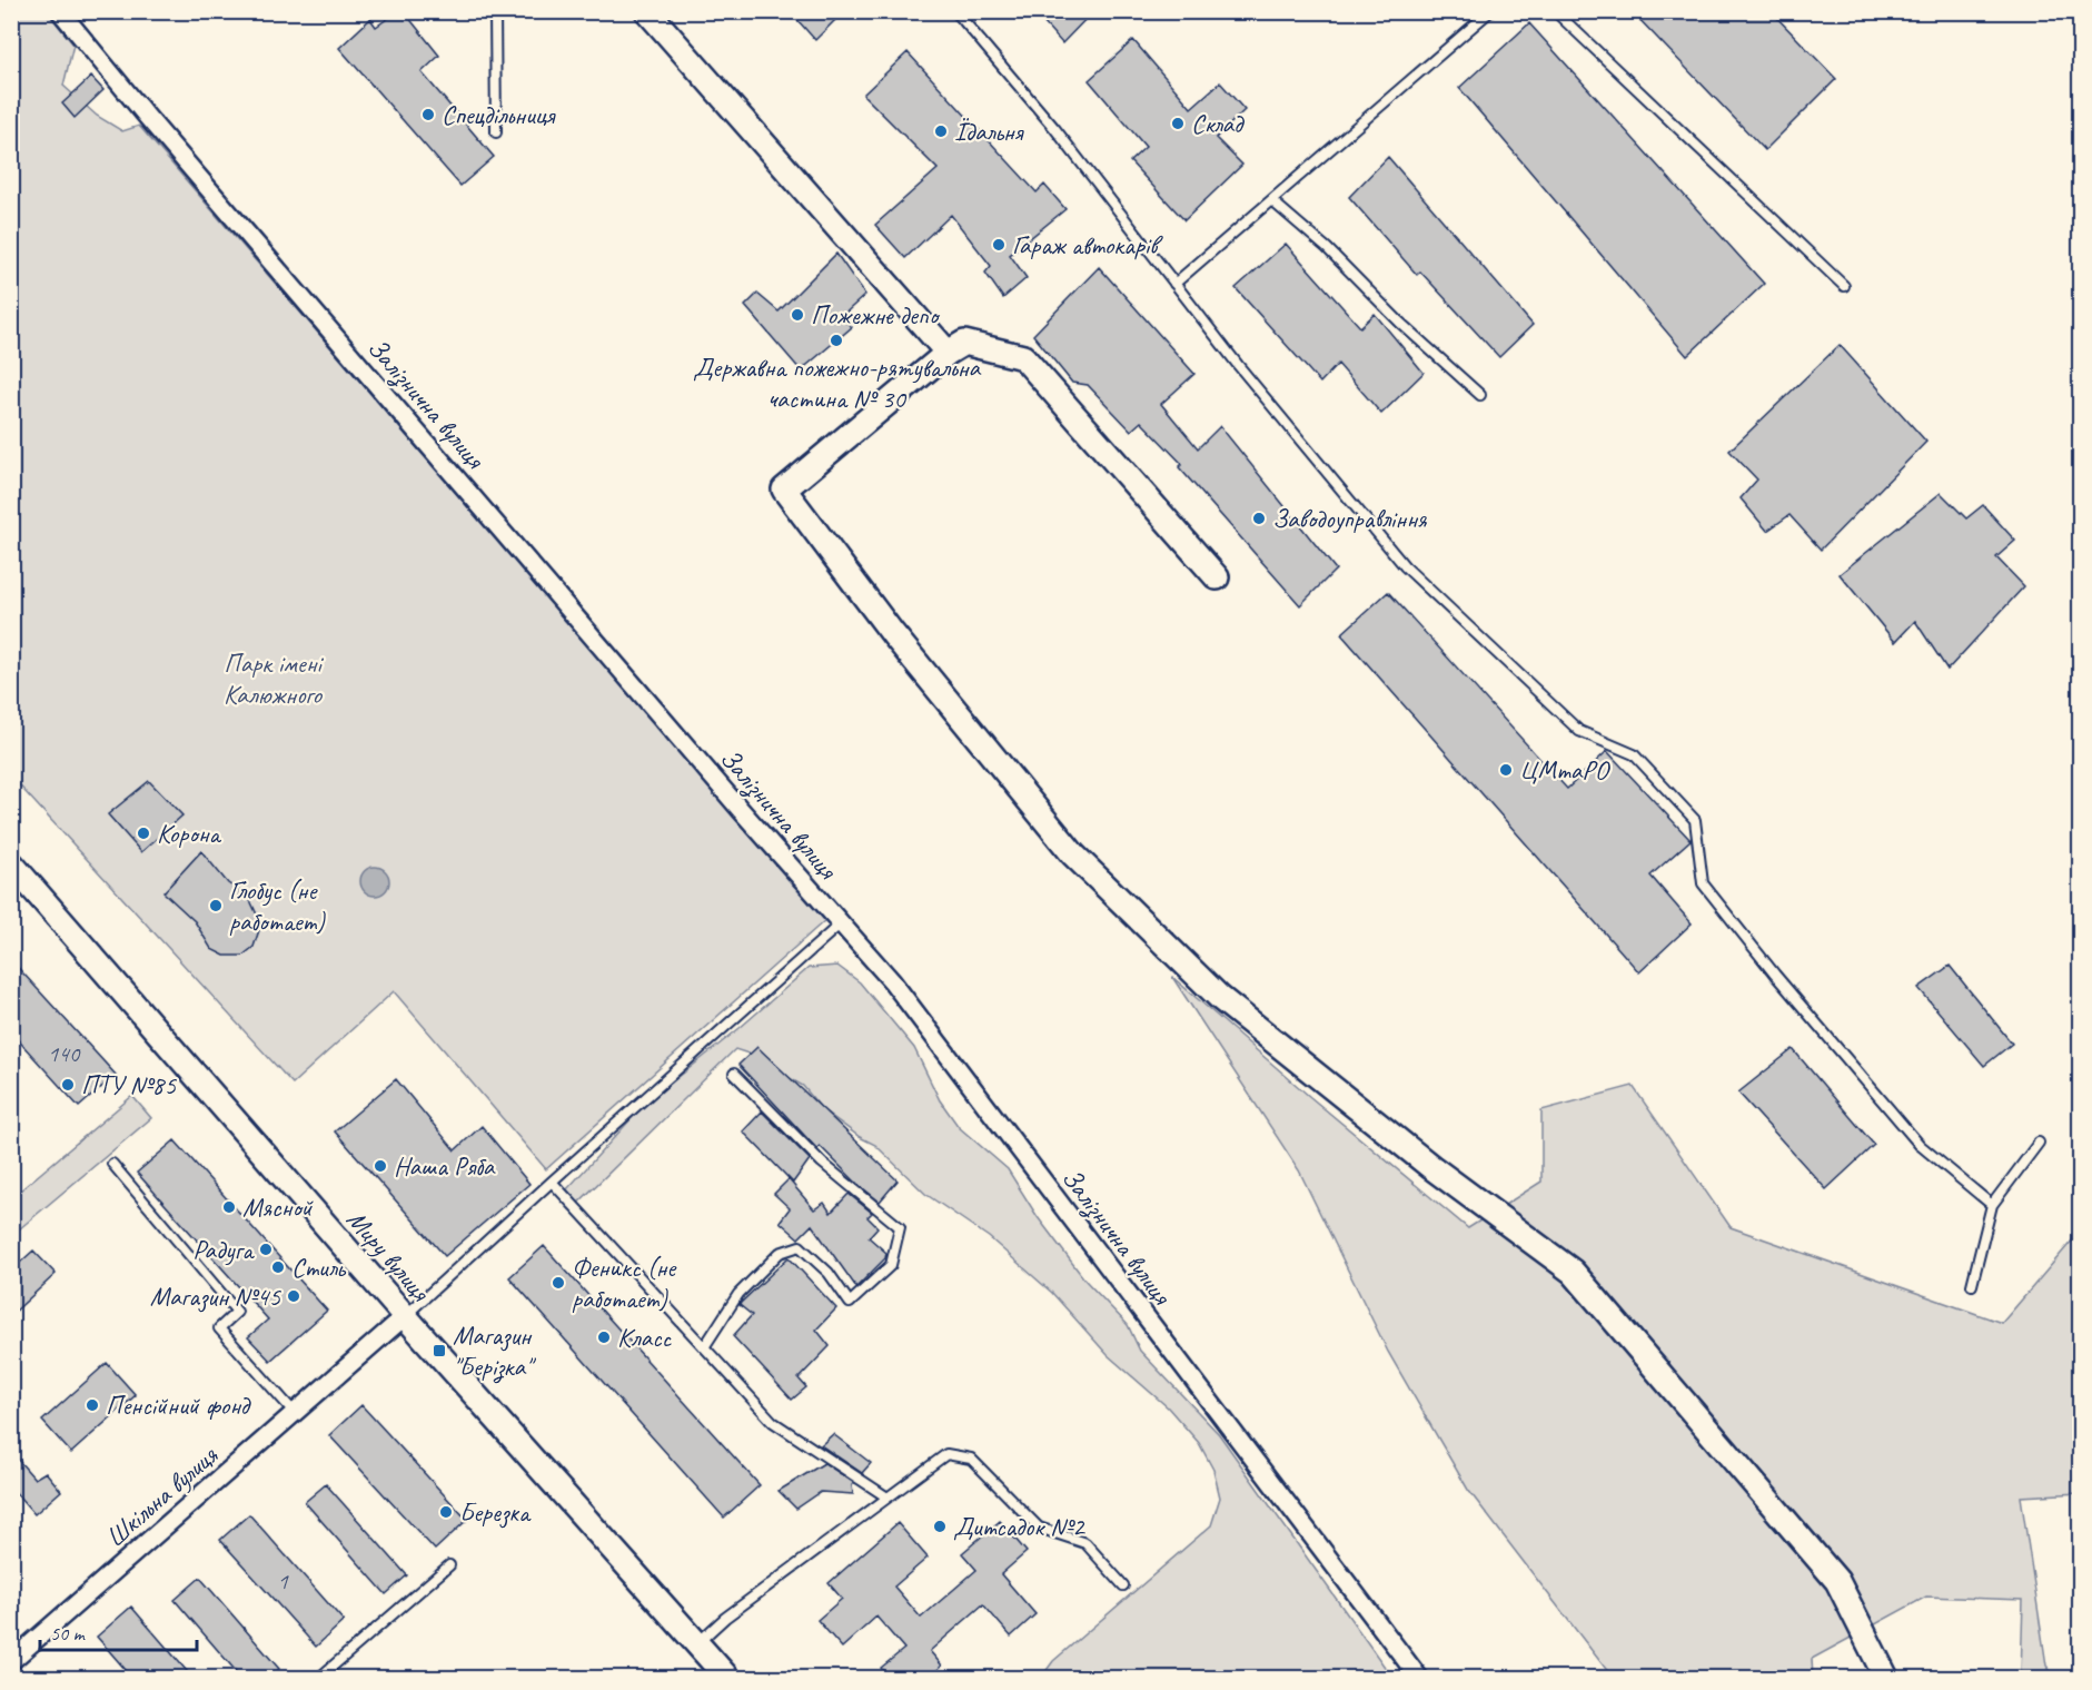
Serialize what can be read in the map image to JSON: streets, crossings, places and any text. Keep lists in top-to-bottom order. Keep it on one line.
{"streets":{"street":["Залізнична вулиця","Миру вулиця","Шкільна вулиця"]},"crossings":[["Миру вулиця","Шкільна вулиця"]],"parks":["Парк імені Калюжного"],"places":{"other":["Спецдільниця","Склад","Їдальня","Гараж автокарів","Пожежне депо","Державна пожежно-рятувальна частина № 30","Заводоуправління","ЦМтаРО","Корона","Глобус (не работает)","ПТУ №85","Наша Ряба","Мясной","Радуга","Стиль","Феникс (не работает)","Магазин №45","Класс","Пенсійний фонд","Березка","Дитсадок №2"],"transit":["Магазин \"Берізка\""]},"house_numbers":["140","1"],"scale_bar":"50 m"}
